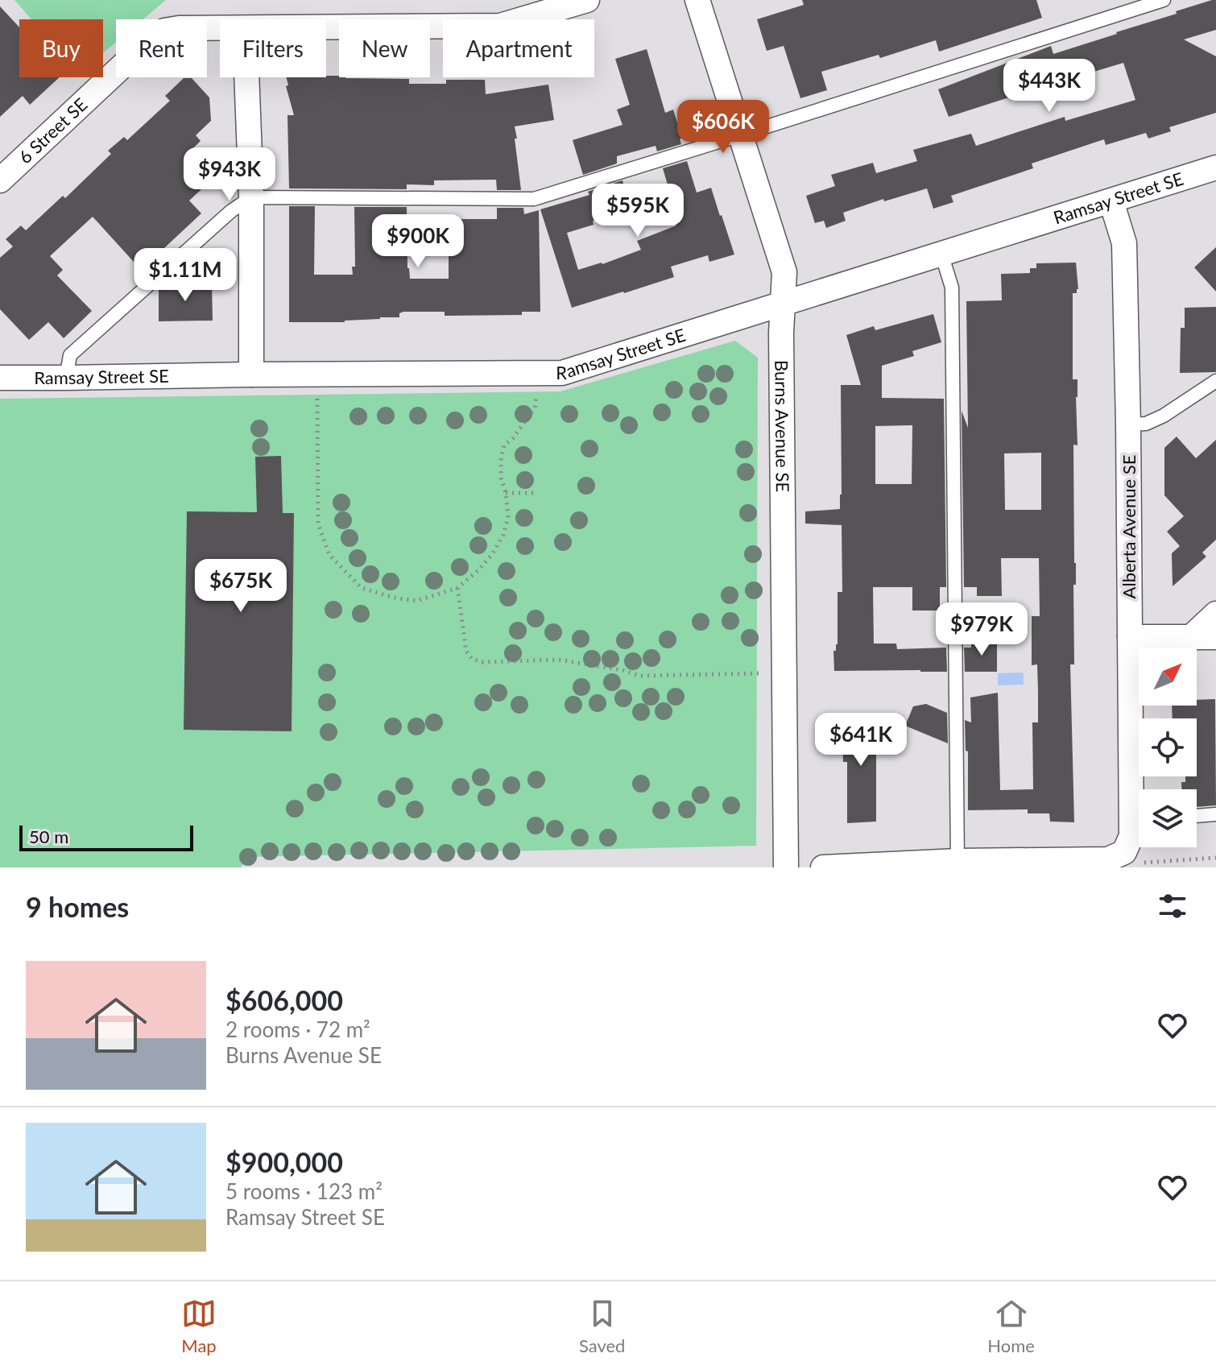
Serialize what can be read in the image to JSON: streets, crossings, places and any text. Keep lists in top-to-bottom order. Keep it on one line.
{"streets":{"street":["6 Street SE","Ramsay Street SE","Burns Avenue SE","Alberta Avenue SE"]},"crossings":[["Ramsay Street SE","Burns Avenue SE"],["Ramsay Street SE","Alberta Avenue SE"]],"scale_bar":"50 m","north":"top right","page":{"chip":["Buy","Rent","Filters","New","Apartment"],"price":["$443K","$606K","$943K","$595K","$900K","$1.11M","$675K","$979K","$641K"],"scale":"50 m","heading":"9 homes","list":[{"name":"$606,000","note":"2 rooms · 72 m² · Burns Avenue SE"},{"name":"$900,000","note":"5 rooms · 123 m² · Ramsay Street SE"}],"tabs":["Map","Saved","Home"]}}
